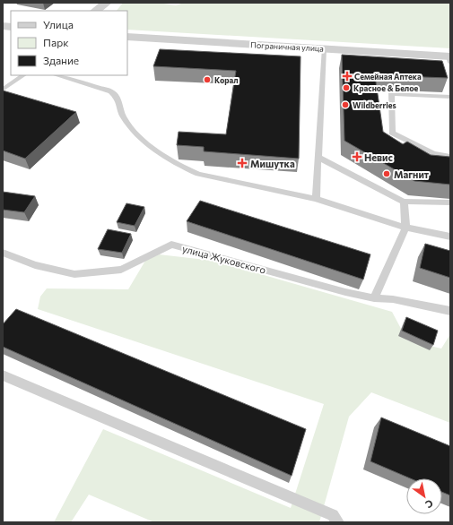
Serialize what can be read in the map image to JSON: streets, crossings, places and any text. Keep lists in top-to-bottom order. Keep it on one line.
{"streets":{"street":["Пограничная улица"],"lane":["улица Жуковского"]},"places":{"health":["Семейная Аптека","Невис","Мишутка"],"other":["Корал","Красное & Белое","Wildberries","Магнит"]},"legend":["Улица","Парк","Здание"],"north":"bottom right"}
